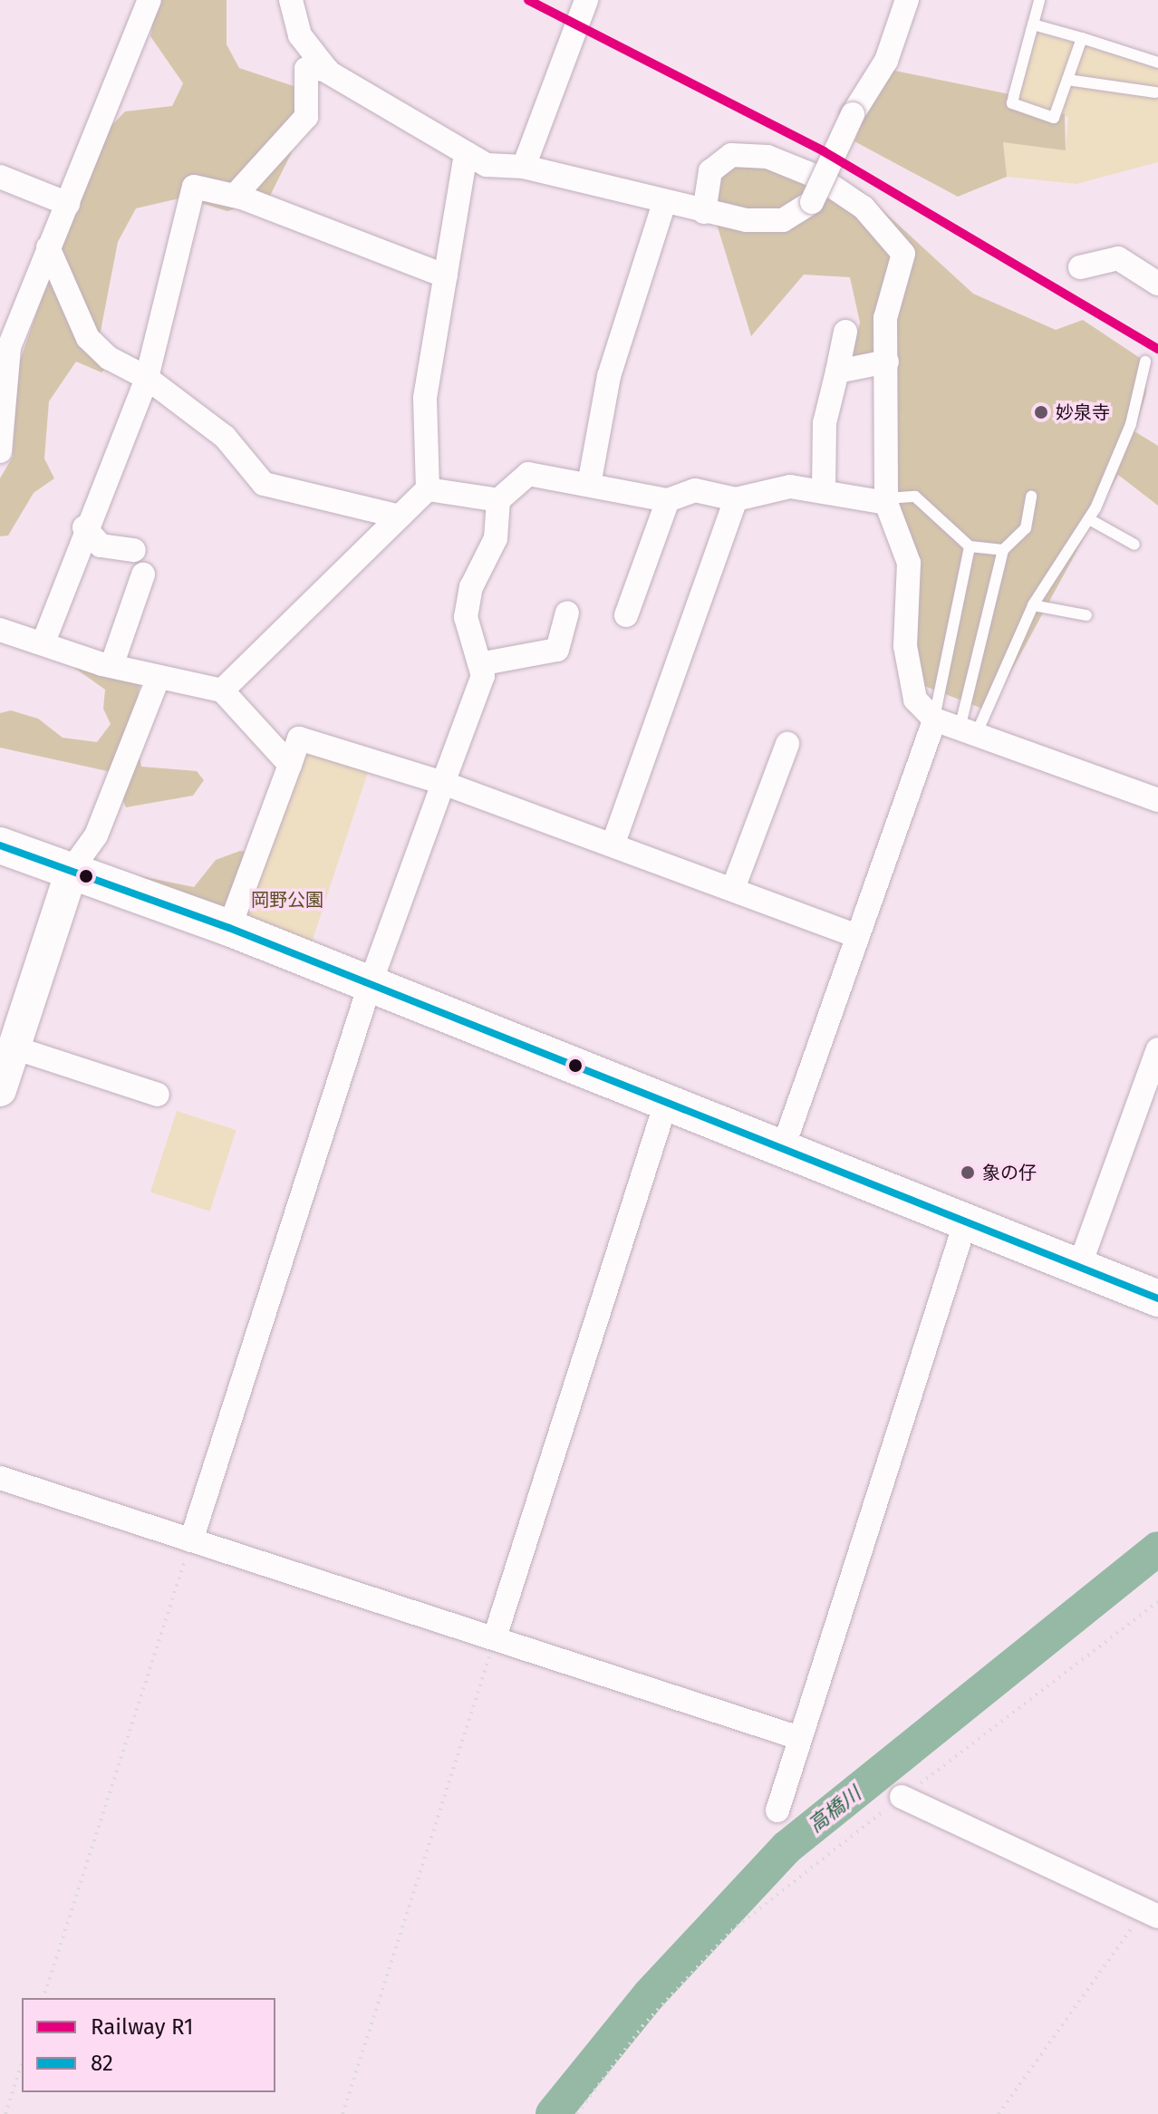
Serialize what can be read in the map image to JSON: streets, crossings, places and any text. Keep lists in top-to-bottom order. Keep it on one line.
{"water":["高橋川"],"parks":["岡野公園"],"places":["妙泉寺","象の仔"],"lines":["rail line R1","transit line 82"],"legend":["Railway R1","82"]}
